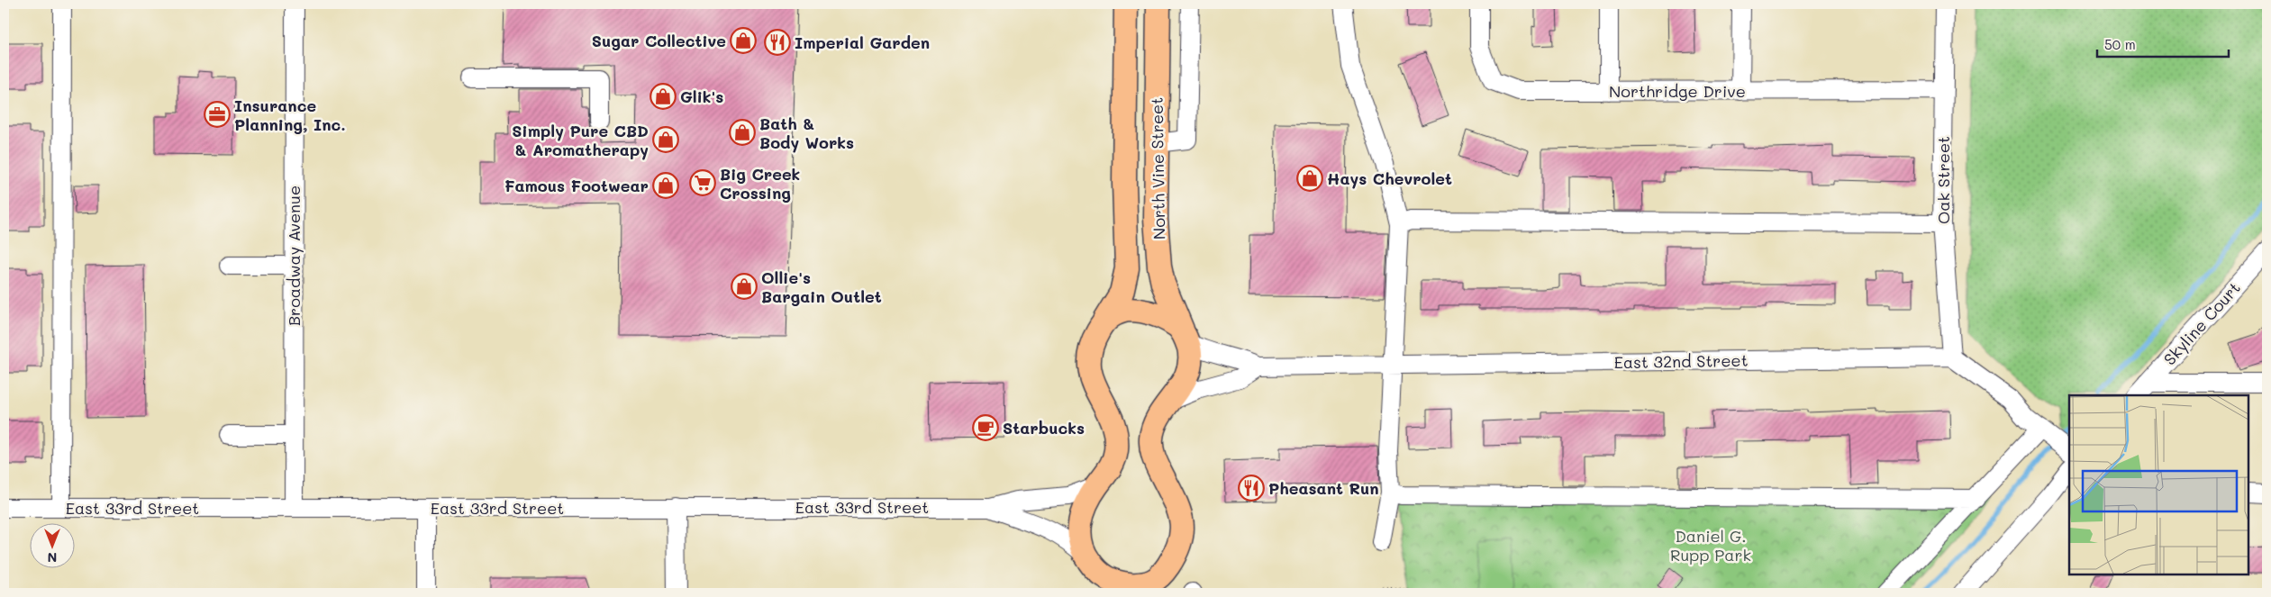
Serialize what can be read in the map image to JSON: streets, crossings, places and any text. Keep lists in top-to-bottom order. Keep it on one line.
{"streets":{"main road":["North Vine Street"],"street":["Northridge Drive","Oak Street","Broadway Avenue","Skyline Court","East 32nd Street","East 33rd Street"]},"crossings":[["Northridge Drive","Oak Street"],["North Vine Street","East 32nd Street"],["North Vine Street","East 33rd Street"],["Oak Street","East 32nd Street"],["Broadway Avenue","East 33rd Street"]],"parks":["Daniel G. Rupp Park"],"places":{"shop":["Sugar Collective","Glik's","Bath & Body Works","Simply Pure CBD & Aromatherapy","Hays Chevrolet","Famous Footwear","Ollie's Bargain Outlet"],"restaurant":["Imperial Garden","Pheasant Run"],"office":["Insurance Planning, Inc."],"supermarket":["Big Creek Crossing"],"cafe":["Starbucks"]},"scale_bar":"50 m","north":"bottom"}
